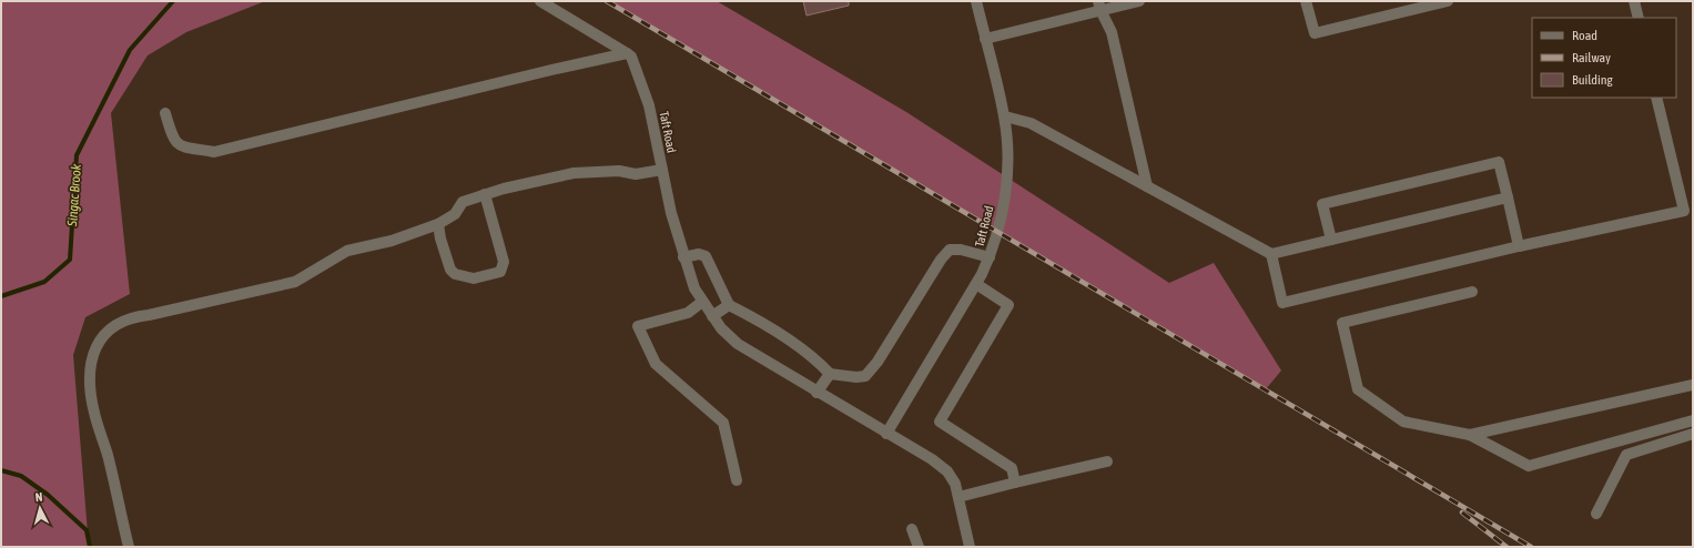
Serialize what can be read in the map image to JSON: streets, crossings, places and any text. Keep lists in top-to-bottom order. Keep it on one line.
{"streets":{"street":["Taft Road"]},"water":["Singac Brook"],"legend":["Road","Railway","Building"],"north":"top"}
